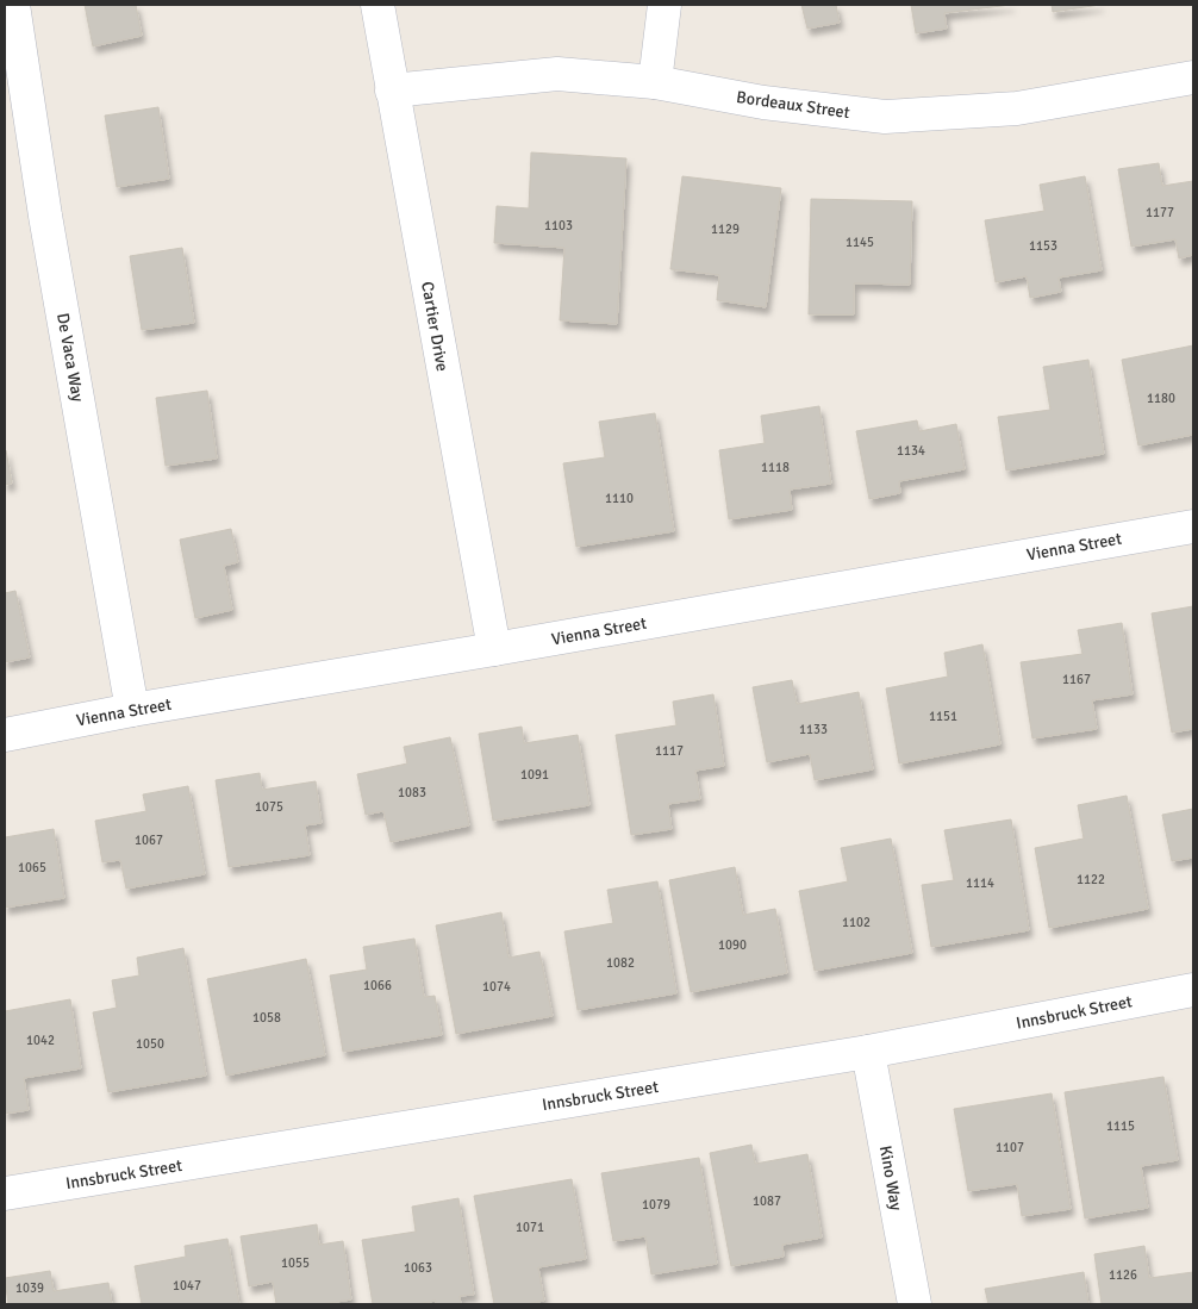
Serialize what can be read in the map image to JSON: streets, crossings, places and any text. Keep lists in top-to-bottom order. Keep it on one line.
{"streets":{"street":["Bordeaux Street","Cartier Drive","De Vaca Way","Vienna Street","Innsbruck Street","Kino Way"]},"crossings":[["Bordeaux Street","Cartier Drive"],["Cartier Drive","Vienna Street"],["De Vaca Way","Vienna Street"],["Innsbruck Street","Kino Way"]],"house_numbers":["1177","1103","1129","1145","1153","1180","1134","1118","1110","1167","1151","1133","1117","1091","1083","1075","1067","1065","1122","1114","1102","1090","1082","1066","1074","1058","1042","1050","1115","1107","1087","1079","1071","1055","1063","1126","1047","1039"]}
